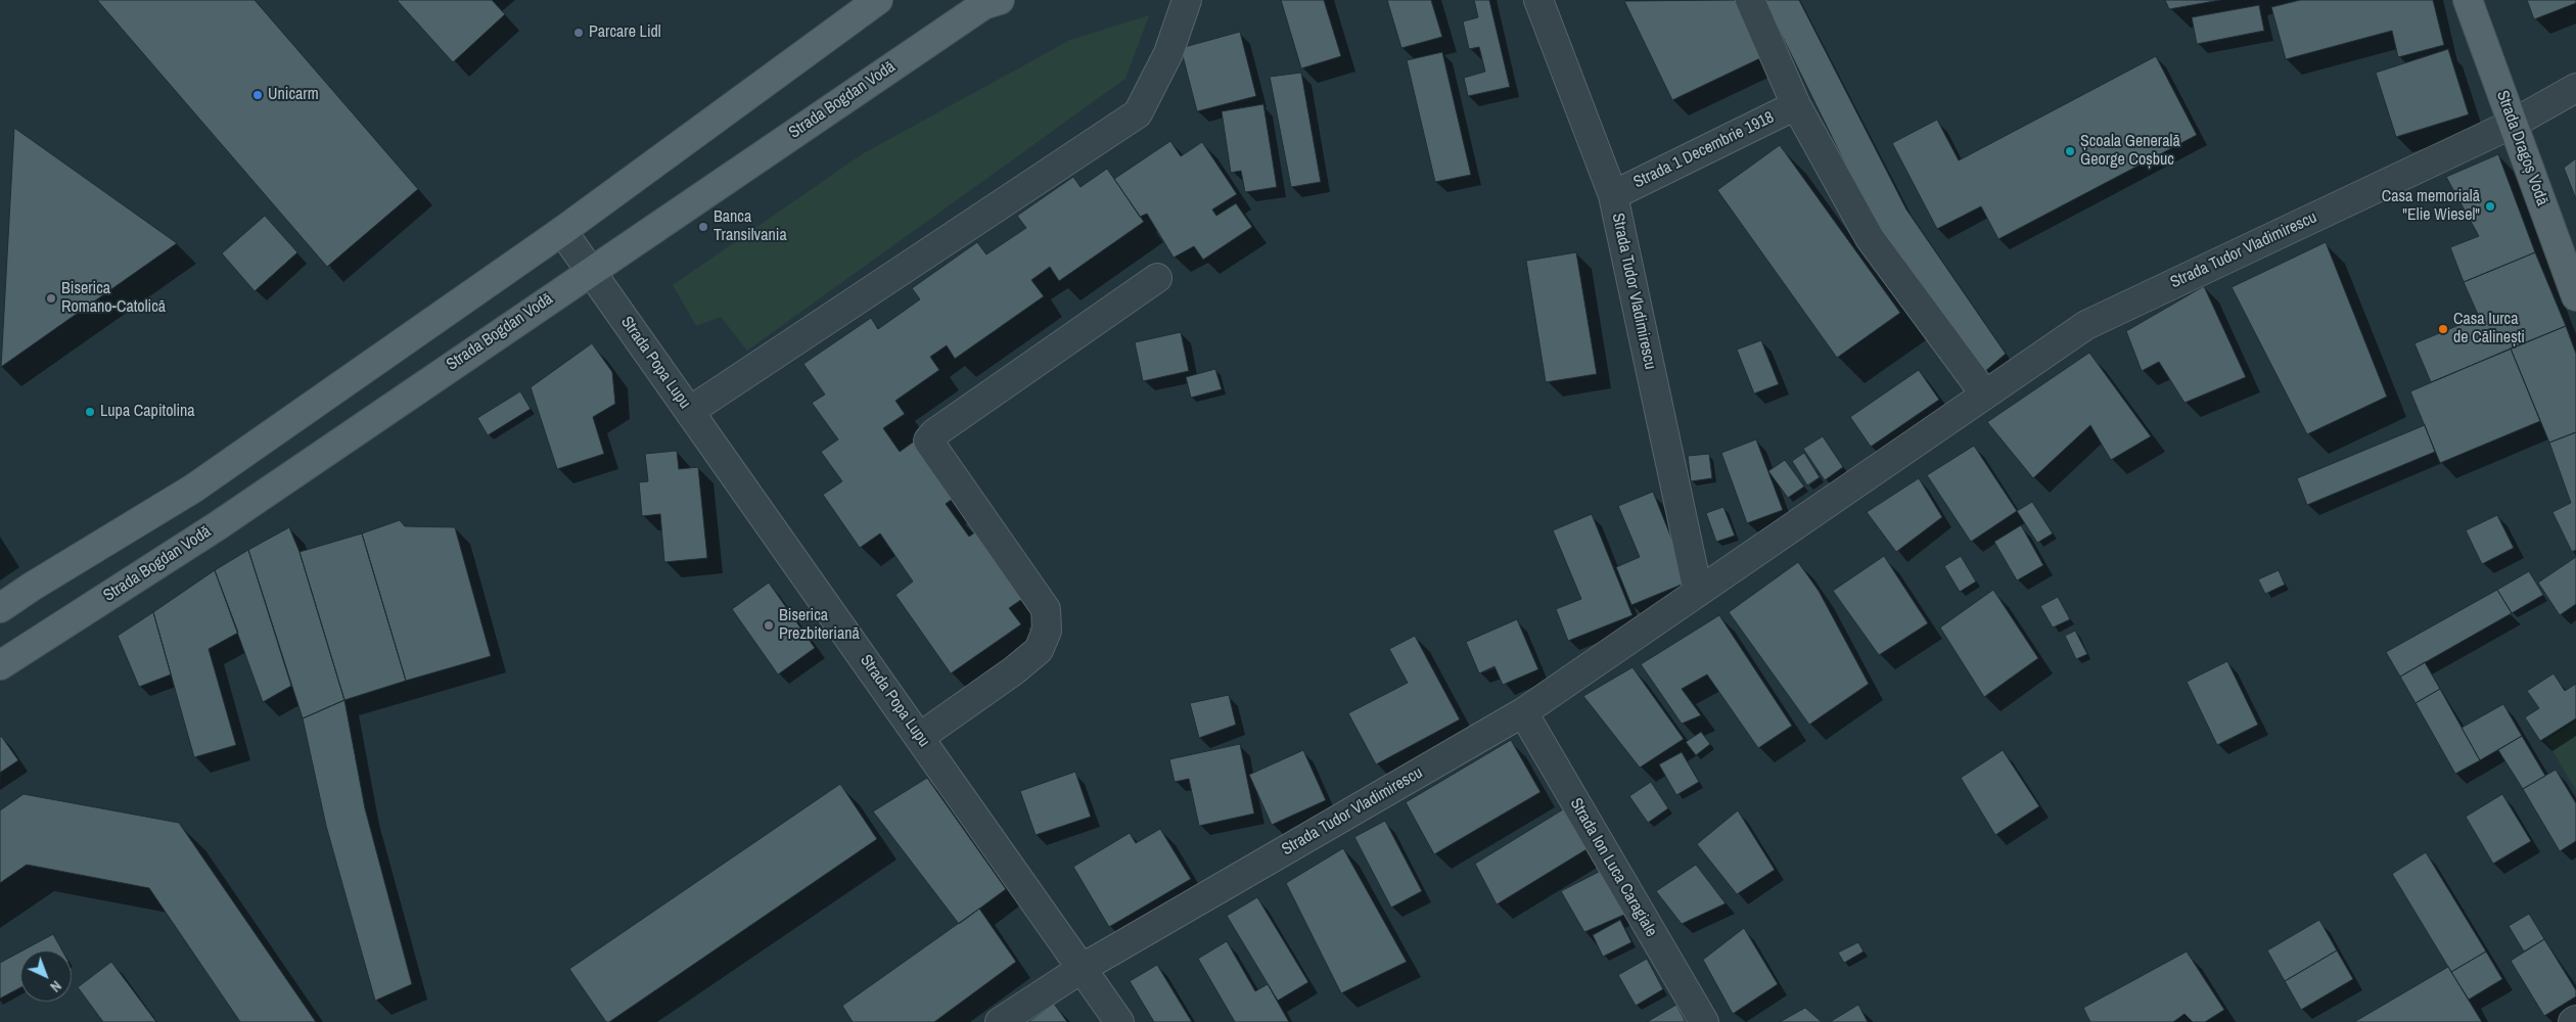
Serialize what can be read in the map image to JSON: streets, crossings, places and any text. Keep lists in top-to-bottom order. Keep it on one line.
{"streets":{"main road":["Strada Bogdan Vodă","Strada Dragoș Vodă"],"street":["Strada 1 Decembrie 1918","Strada Tudor Vladimirescu","Strada Popa Lupu","Strada Ion Luca Caragiale"]},"crossings":[["Strada Bogdan Vodă","Strada Popa Lupu"],["Strada Dragoș Vodă","Strada Tudor Vladimirescu"],["Strada 1 Decembrie 1918","Strada Tudor Vladimirescu"],["Strada Tudor Vladimirescu","Strada Popa Lupu"],["Strada Tudor Vladimirescu","Strada Ion Luca Caragiale"]],"places":["Parcare Lidl","Unicarm","Școala Generală George Coșbuc","Casa memorială \"Elie Wiesel\"","Banca Transilvania","Biserica Romano-Catolică","Casa Iurca de Călinești","Lupa Capitolina","Biserica Prezbiteriană"],"north":"bottom right"}
